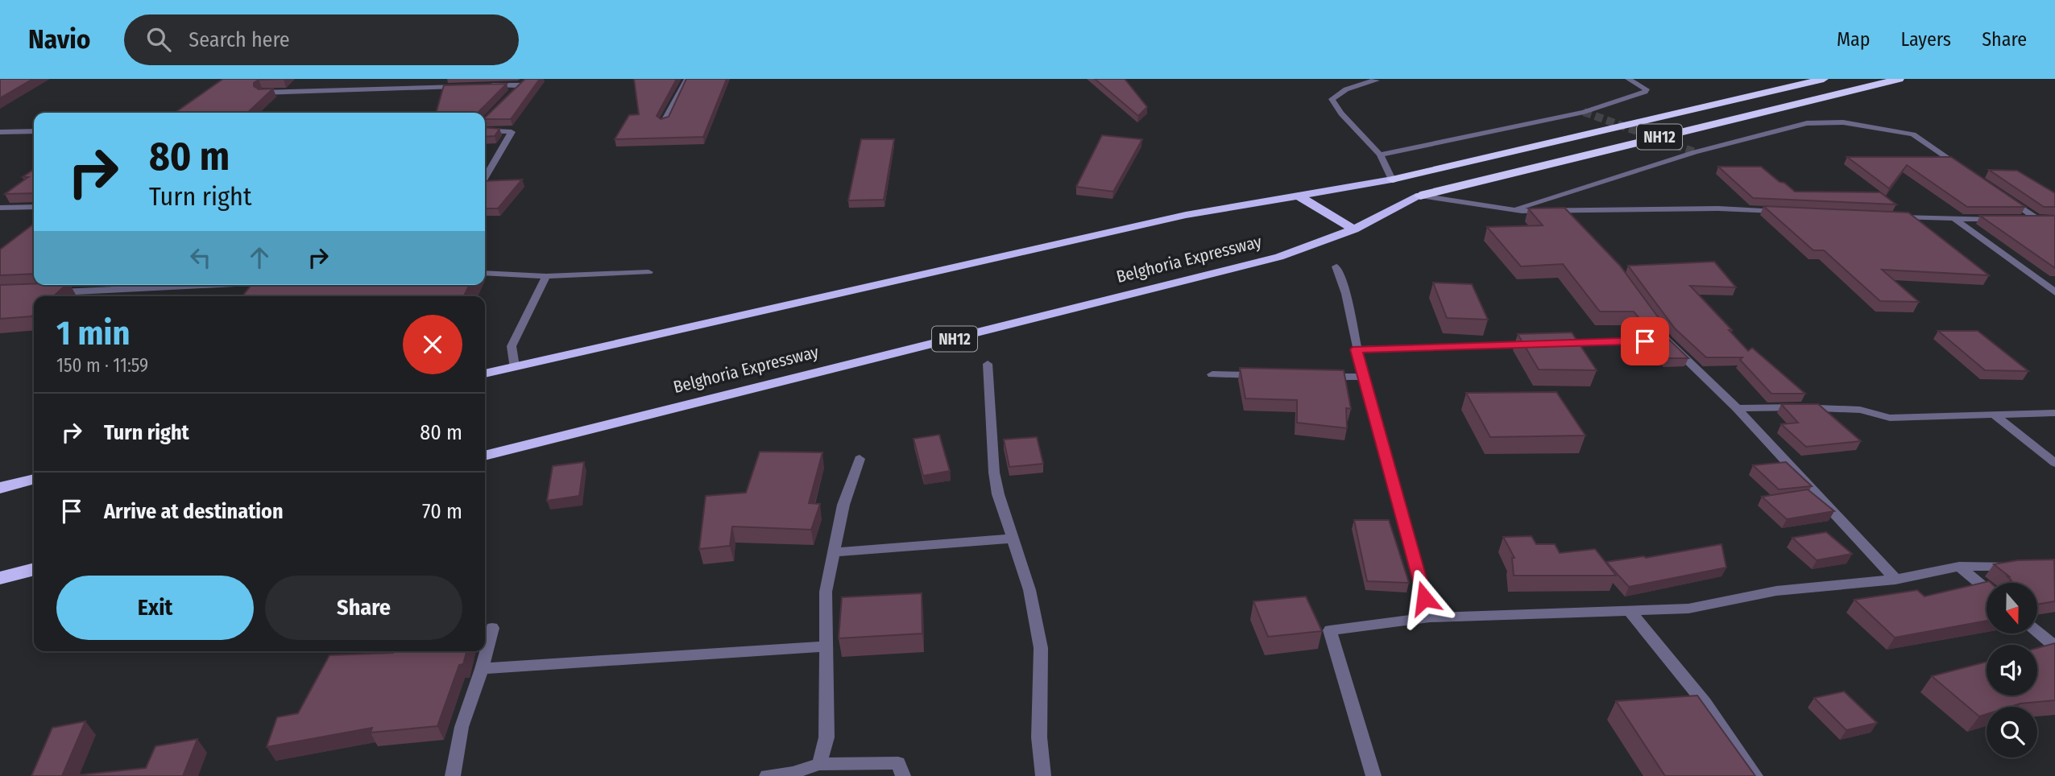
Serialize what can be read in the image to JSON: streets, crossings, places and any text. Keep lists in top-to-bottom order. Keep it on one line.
{"streets":{"highway":["NH12","Belghoria Expressway"]},"north":"bottom","page":{"header":"Navio","search":"Search here","nav":["Map","Layers","Share"],"turn":["80 m","Turn right"],"heading":["1 min","150 m · 11:59"],"list":[{"name":"Turn right","value":"80 m"},{"name":"Arrive at destination","value":"70 m"}],"buttons":["Exit","Share"]}}
